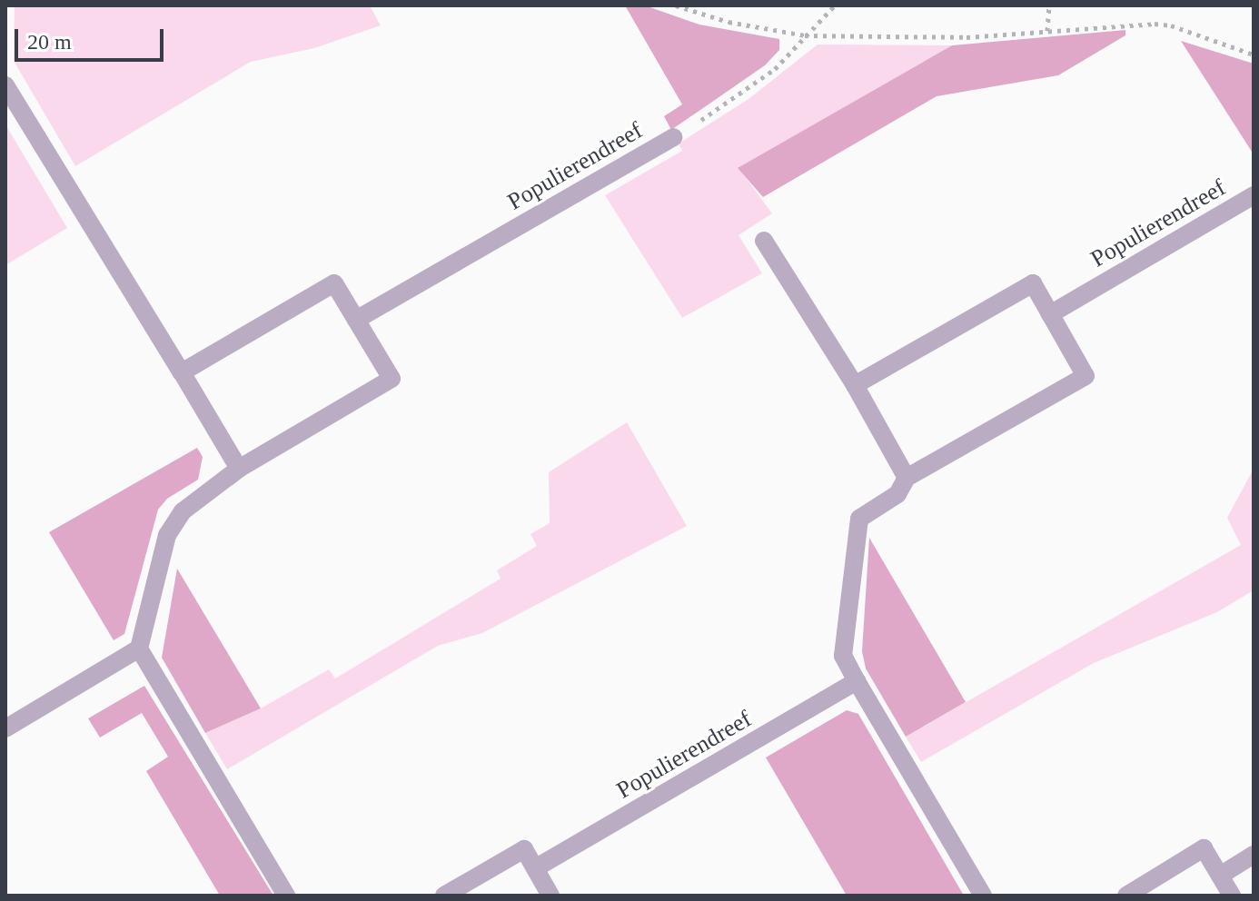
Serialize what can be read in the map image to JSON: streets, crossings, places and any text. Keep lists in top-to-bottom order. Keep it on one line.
{"streets":{"street":["Populierendreef"]},"scale_bar":"20 m"}
